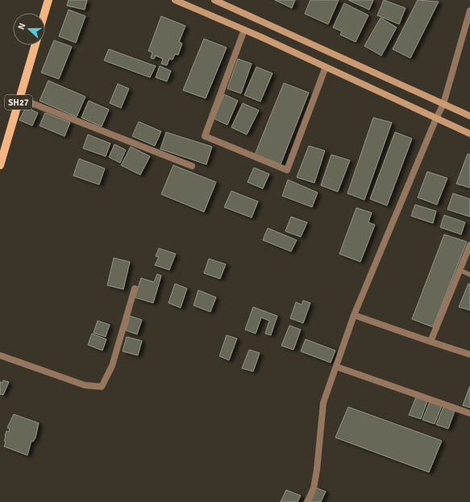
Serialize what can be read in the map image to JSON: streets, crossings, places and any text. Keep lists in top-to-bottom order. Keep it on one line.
{"streets":{"main road":["SH27"]},"north":"left"}
